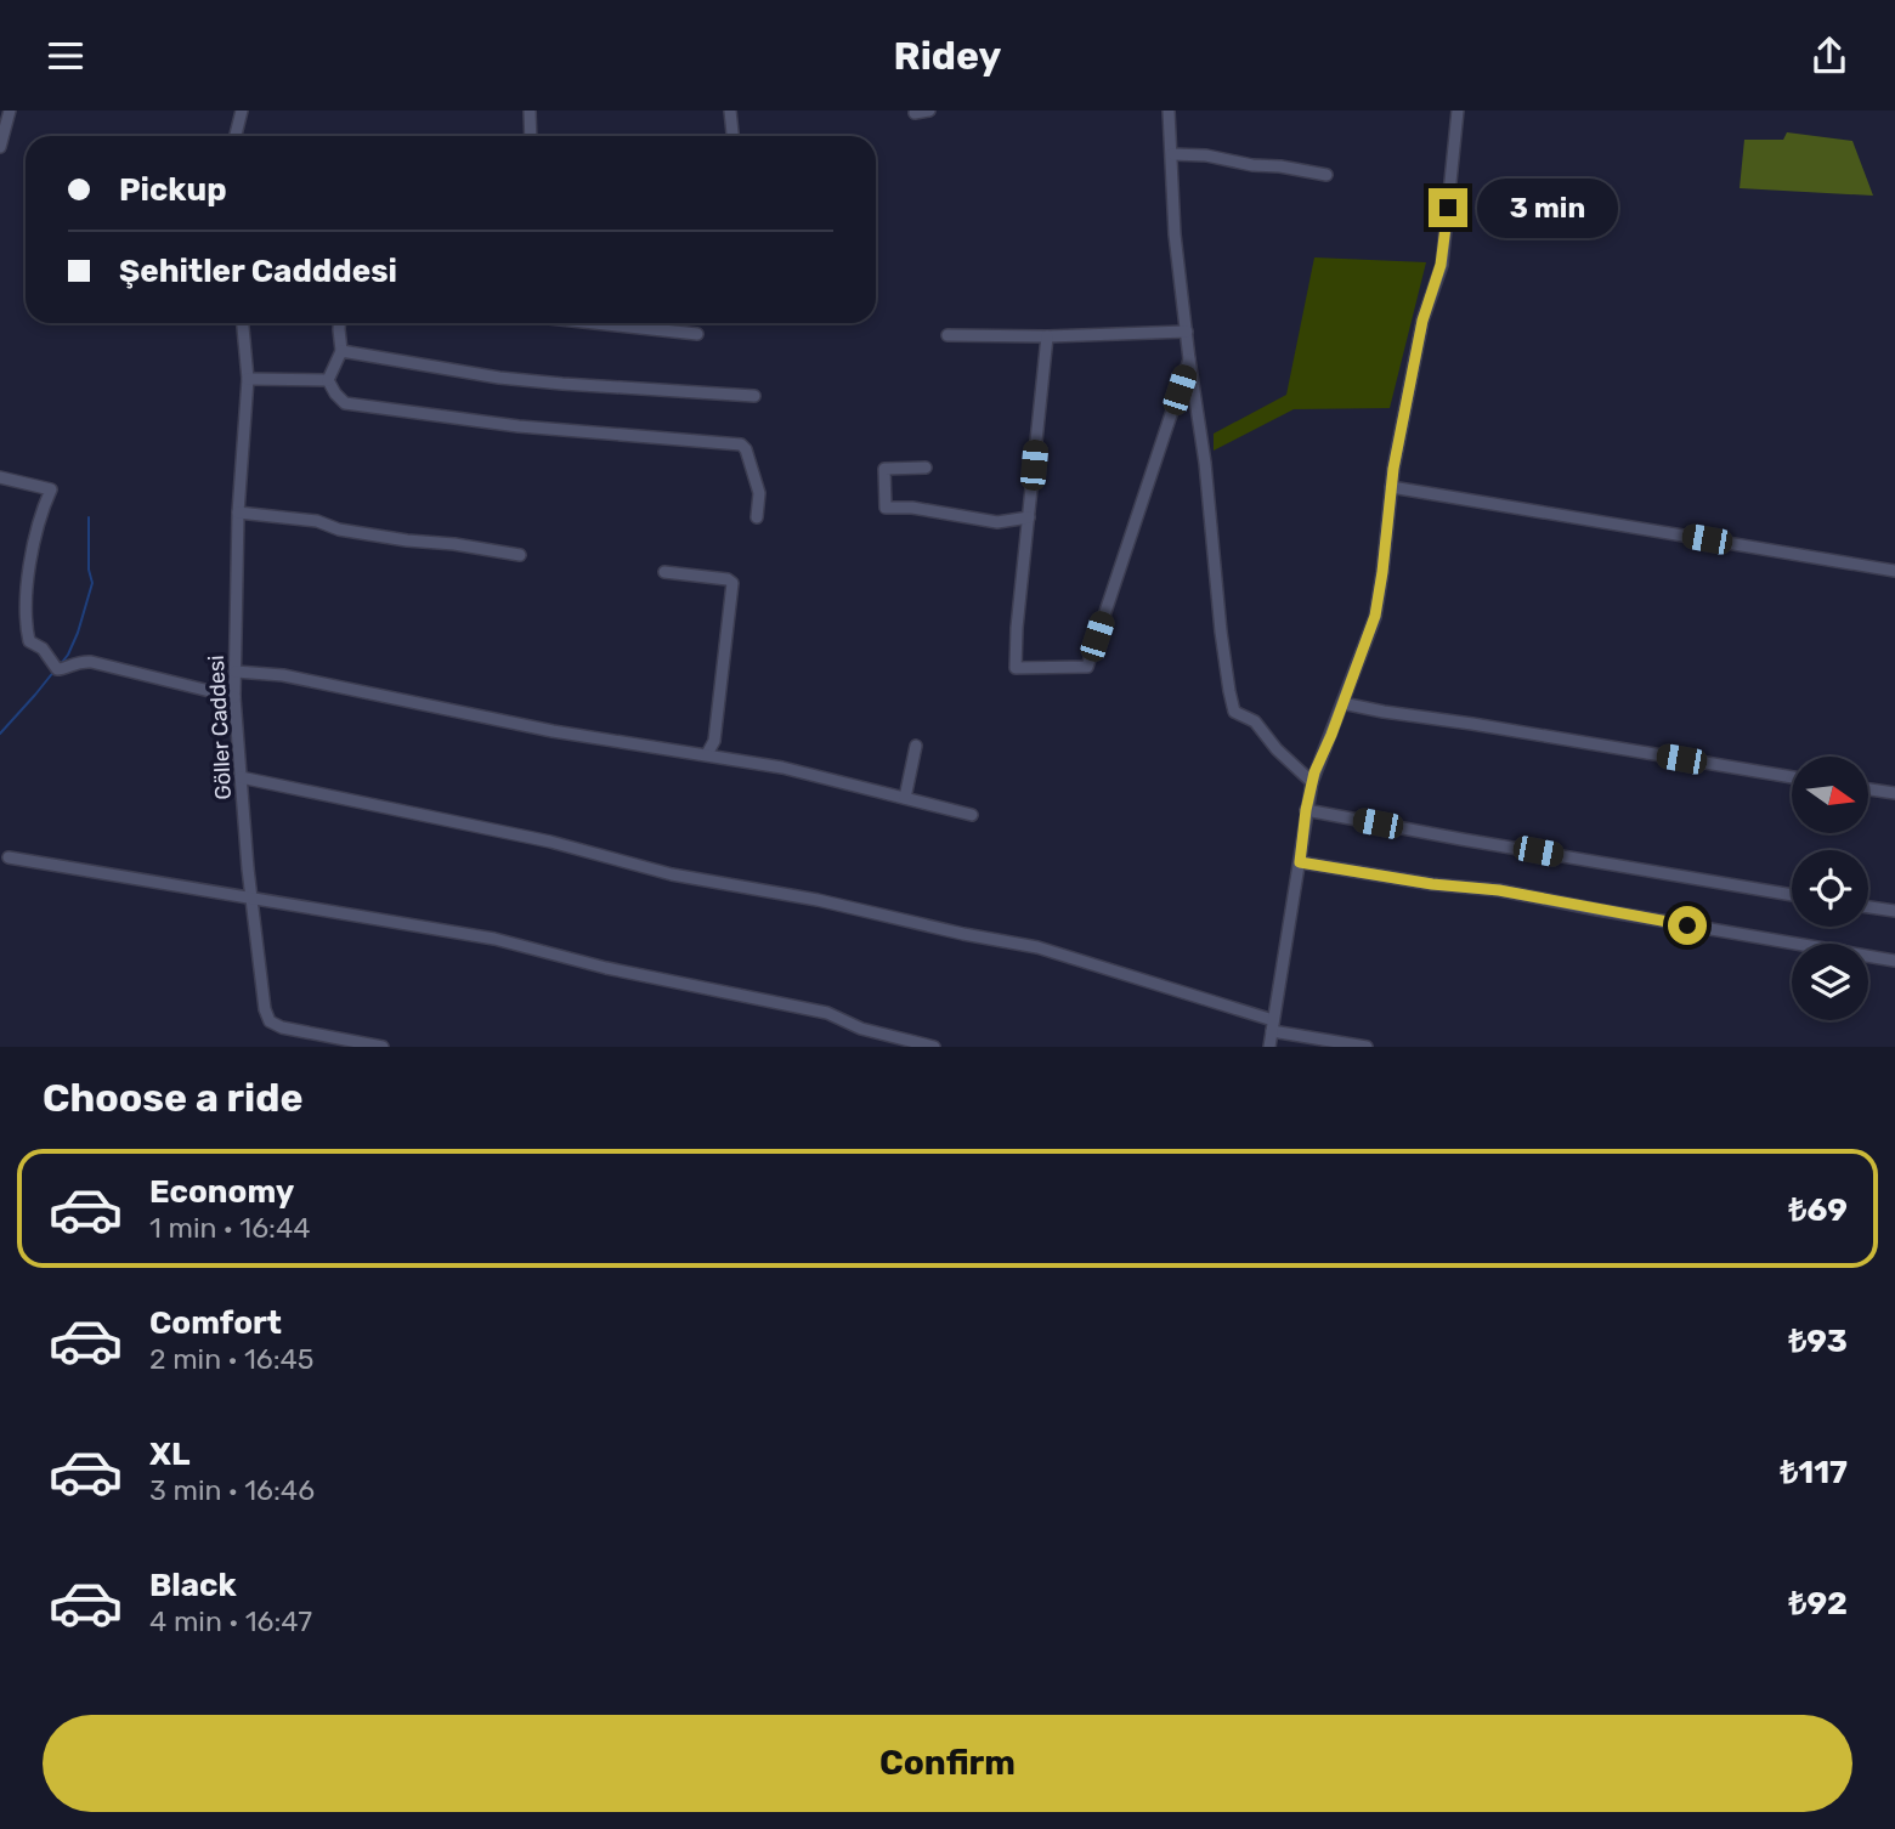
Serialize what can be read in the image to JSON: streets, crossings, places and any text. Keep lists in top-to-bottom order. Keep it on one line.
{"streets":{"street":["Göller Caddesi"]},"north":"right","page":{"header":"Ridey","banner":["Pickup","Şehitler Cadddesi"],"bubble":"3 min","heading":"Choose a ride","list":[{"name":"Economy","note":"1 min · 16:44","value":"₺69"},{"name":"Comfort","note":"2 min · 16:45","value":"₺93"},{"name":"XL","note":"3 min · 16:46","value":"₺117"},{"name":"Black","note":"4 min · 16:47","value":"₺92"}],"buttons":"Confirm"}}
